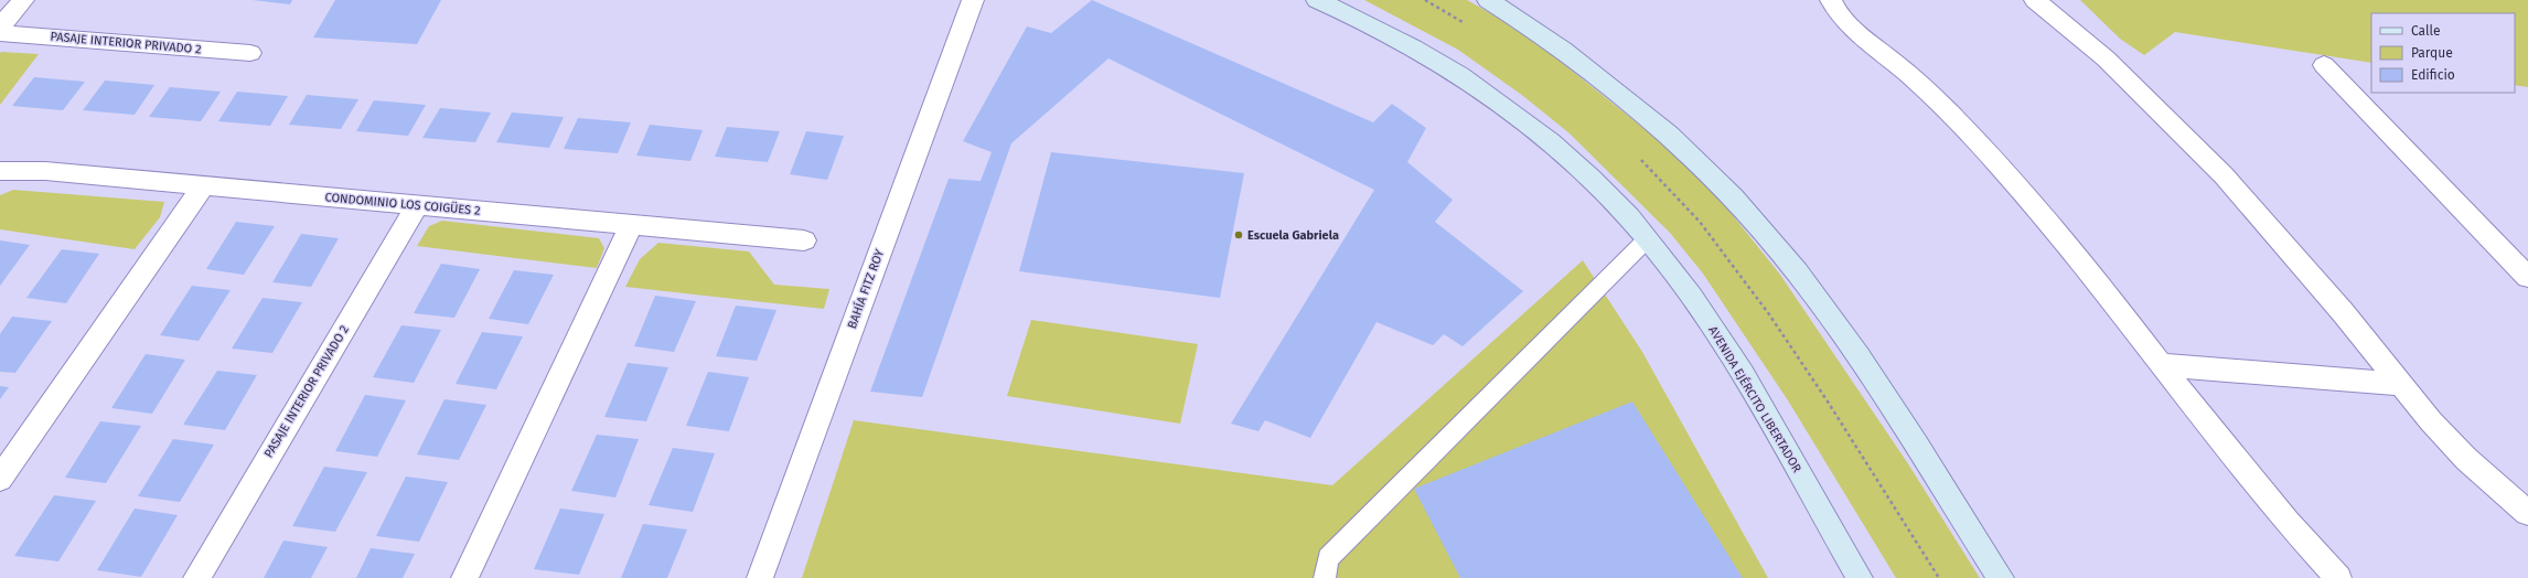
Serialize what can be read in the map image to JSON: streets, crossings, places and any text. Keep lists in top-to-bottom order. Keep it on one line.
{"streets":{"main road":["AVENIDA EJÉRCITO LIBERTADOR"],"street":["PASAJE INTERIOR PRIVADO 2","CONDOMINIO LOS COIGÜES 2","BAHÍA FITZ ROY"]},"crossings":[["PASAJE INTERIOR PRIVADO 2","CONDOMINIO LOS COIGÜES 2"]],"places":["Escuela Gabriela"],"legend":["Calle","Parque","Edificio"]}
